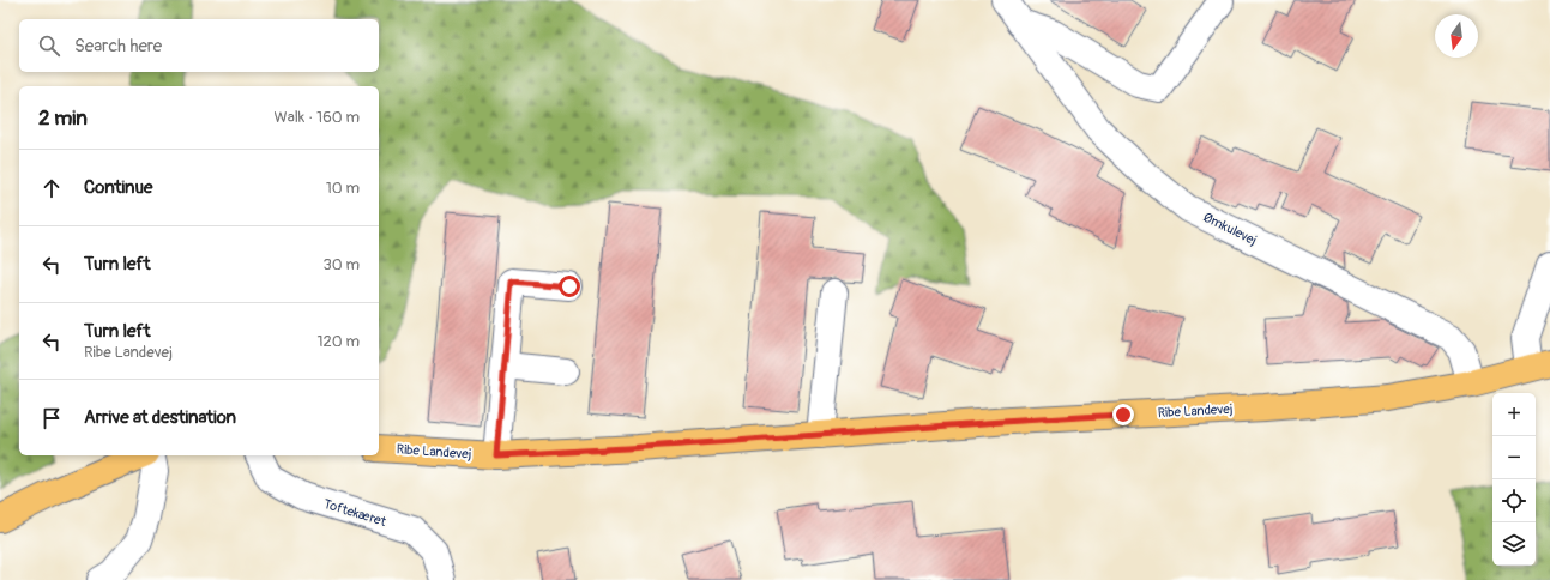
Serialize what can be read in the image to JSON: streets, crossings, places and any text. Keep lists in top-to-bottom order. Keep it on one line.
{"streets":{"main road":["Ribe Landevej"],"street":["Ømkulevej","Toftekæret"]},"crossings":[["Ømkulevej","Ribe Landevej"]],"north":"bottom","page":{"search":"Search here","heading":["2 min","Walk · 160 m"],"list":[["Continue","10 m"],["Turn left","30 m"],["Turn left","Ribe Landevej","120 m"],"Arrive at destination"],"map_buttons":["+","−"]}}
